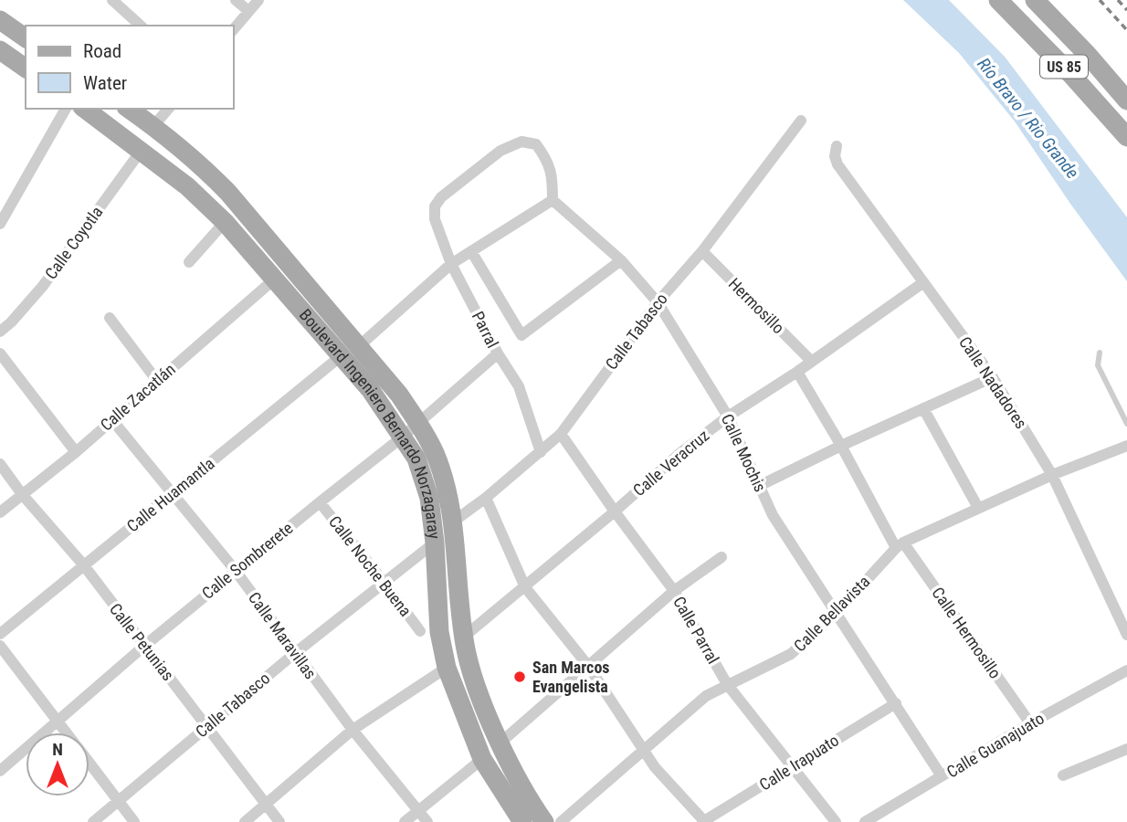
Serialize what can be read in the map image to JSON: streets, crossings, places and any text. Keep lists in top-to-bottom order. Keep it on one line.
{"streets":{"main road":["US 85","Boulevard Ingeniero Bernardo Norzagaray"],"street":["Calle Coyotla","Hermosillo","Parral","Calle Tabasco","Calle Nadadores","Calle Zacatlán","Calle Mochis","Calle Veracruz","Calle Huamantla","Calle Sombrerete","Calle Noche Buena","Calle Bellavista","Calle Parral","Calle Hermosillo","Calle Maravillas","Calle Petunias","Calle Guanajuato","Calle Irapuato"]},"crossings":[["Calle Coyotla","Boulevard Ingeniero Bernardo Norzagaray"],["Hermosillo","Calle Tabasco"],["Hermosillo","Calle Veracruz"],["Parral","Calle Tabasco"],["Parral","Calle Mochis"],["Parral","Calle Sombrerete"],["Calle Tabasco","Boulevard Ingeniero Bernardo Norzagaray"],["Calle Tabasco","Calle Mochis"],["Calle Tabasco","Calle Noche Buena"],["Calle Tabasco","Calle Parral"],["Calle Tabasco","Calle Maravillas"],["Calle Tabasco","Calle Petunias"],["Calle Nadadores","Calle Veracruz"],["Calle Nadadores","Calle Bellavista"],["Calle Zacatlán","Boulevard Ingeniero Bernardo Norzagaray"],["Calle Zacatlán","Calle Maravillas"],["Calle Zacatlán","Calle Petunias"],["Boulevard Ingeniero Bernardo Norzagaray","Calle Veracruz"],["Boulevard Ingeniero Bernardo Norzagaray","Calle Huamantla"],["Boulevard Ingeniero Bernardo Norzagaray","Calle Sombrerete"],["Calle Mochis","Calle Veracruz"],["Calle Mochis","Calle Bellavista"],["Calle Mochis","Calle Guanajuato"],["Calle Mochis","Calle Irapuato"],["Calle Veracruz","Calle Parral"],["Calle Veracruz","Calle Hermosillo"],["Calle Huamantla","Calle Maravillas"],["Calle Huamantla","Calle Petunias"],["Calle Sombrerete","Calle Noche Buena"],["Calle Sombrerete","Calle Maravillas"],["Calle Sombrerete","Calle Petunias"],["Calle Bellavista","Calle Parral"],["Calle Bellavista","Calle Hermosillo"],["Calle Parral","Calle Irapuato"],["Calle Hermosillo","Calle Guanajuato"]],"water":["Río Bravo / Rio Grande"],"places":["San Marcos Evangelista"],"legend":["Road","Water"],"north":"top"}
